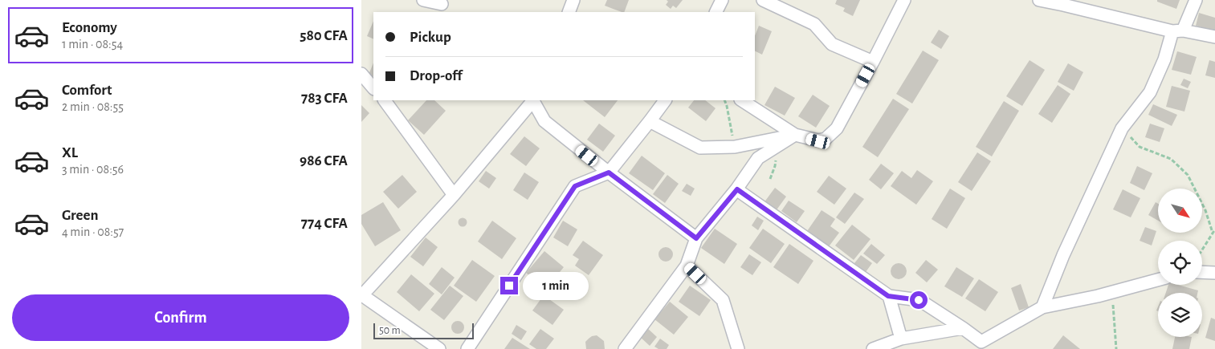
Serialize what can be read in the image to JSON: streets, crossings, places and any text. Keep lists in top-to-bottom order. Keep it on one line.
{"scale_bar":"50 m","north":"bottom right","page":{"list":[{"name":"Economy","note":"1 min · 08:54","value":"580 CFA"},{"name":"Comfort","note":"2 min · 08:55","value":"783 CFA"},{"name":"XL","note":"3 min · 08:56","value":"986 CFA"},{"name":"Green","note":"4 min · 08:57","value":"774 CFA"}],"banner":["Pickup","Drop-off"],"bubble":"1 min","buttons":"Confirm","scale":"50 m"}}
